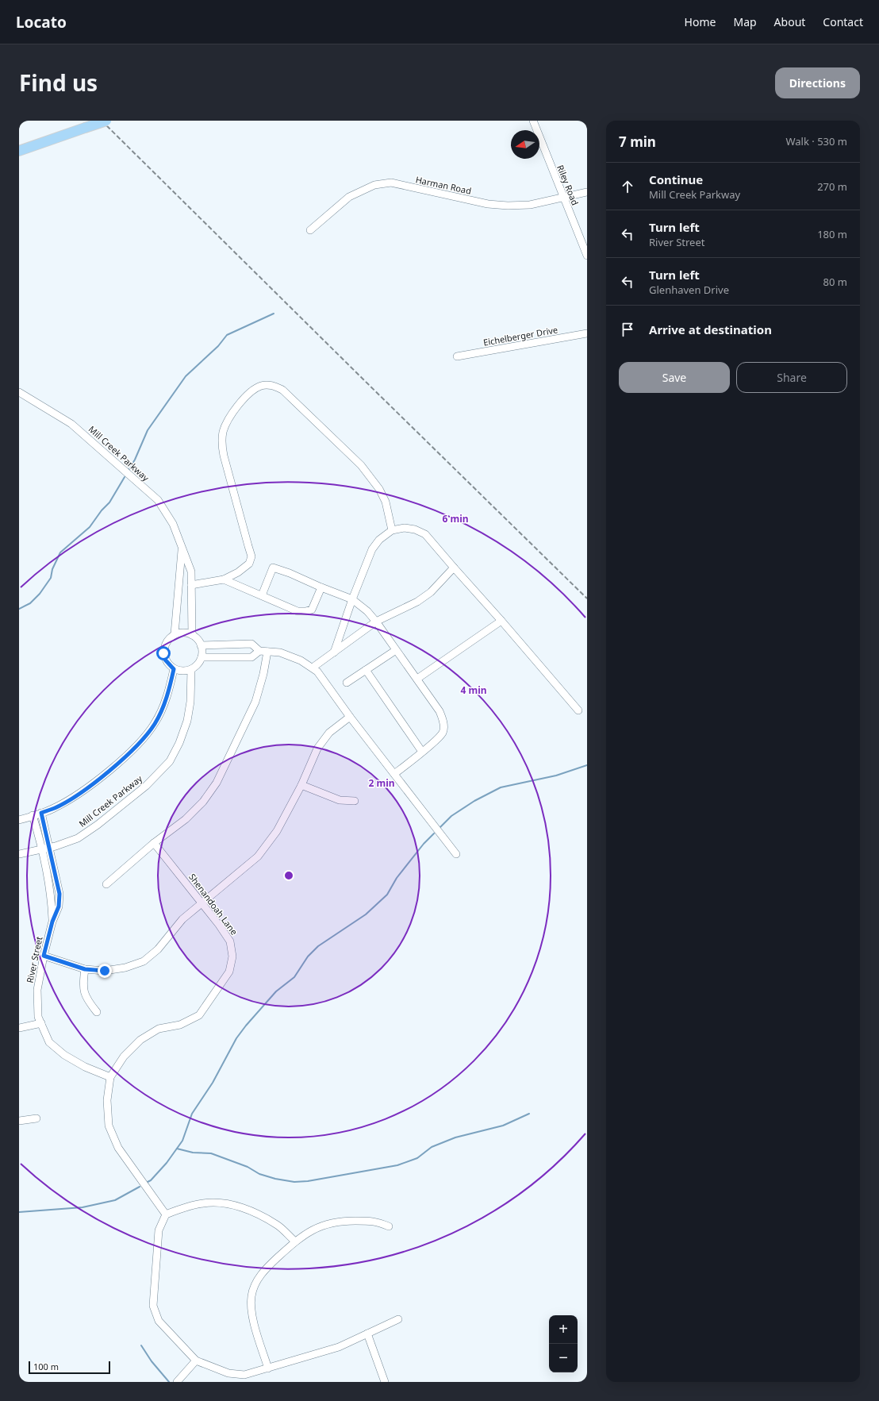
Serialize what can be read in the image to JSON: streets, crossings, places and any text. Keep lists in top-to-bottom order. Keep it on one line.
{"streets":{"street":["Harman Road","Riley Road","Eichelberger Drive","Mill Creek Parkway","Shenandoah Lane","River Street"]},"crossings":[["Harman Road","Riley Road"],["Mill Creek Parkway","River Street"],["Shenandoah Lane","River Street"]],"scale_bar":"100 m","north":"left","page":{"header":"Locato","nav":["Home","Map","About","Contact"],"title":"Find us","buttons":["Directions",["Save","Share"]],"heading":["7 min","Walk · 530 m"],"list":[["Continue","Mill Creek Parkway","270 m"],["Turn left","River Street","180 m"],["Turn left","Glenhaven Drive","80 m"],"Arrive at destination"],"map_buttons":["+","−"],"scale":"100 m"},"rings":["6 min","4 min","2 min"]}
